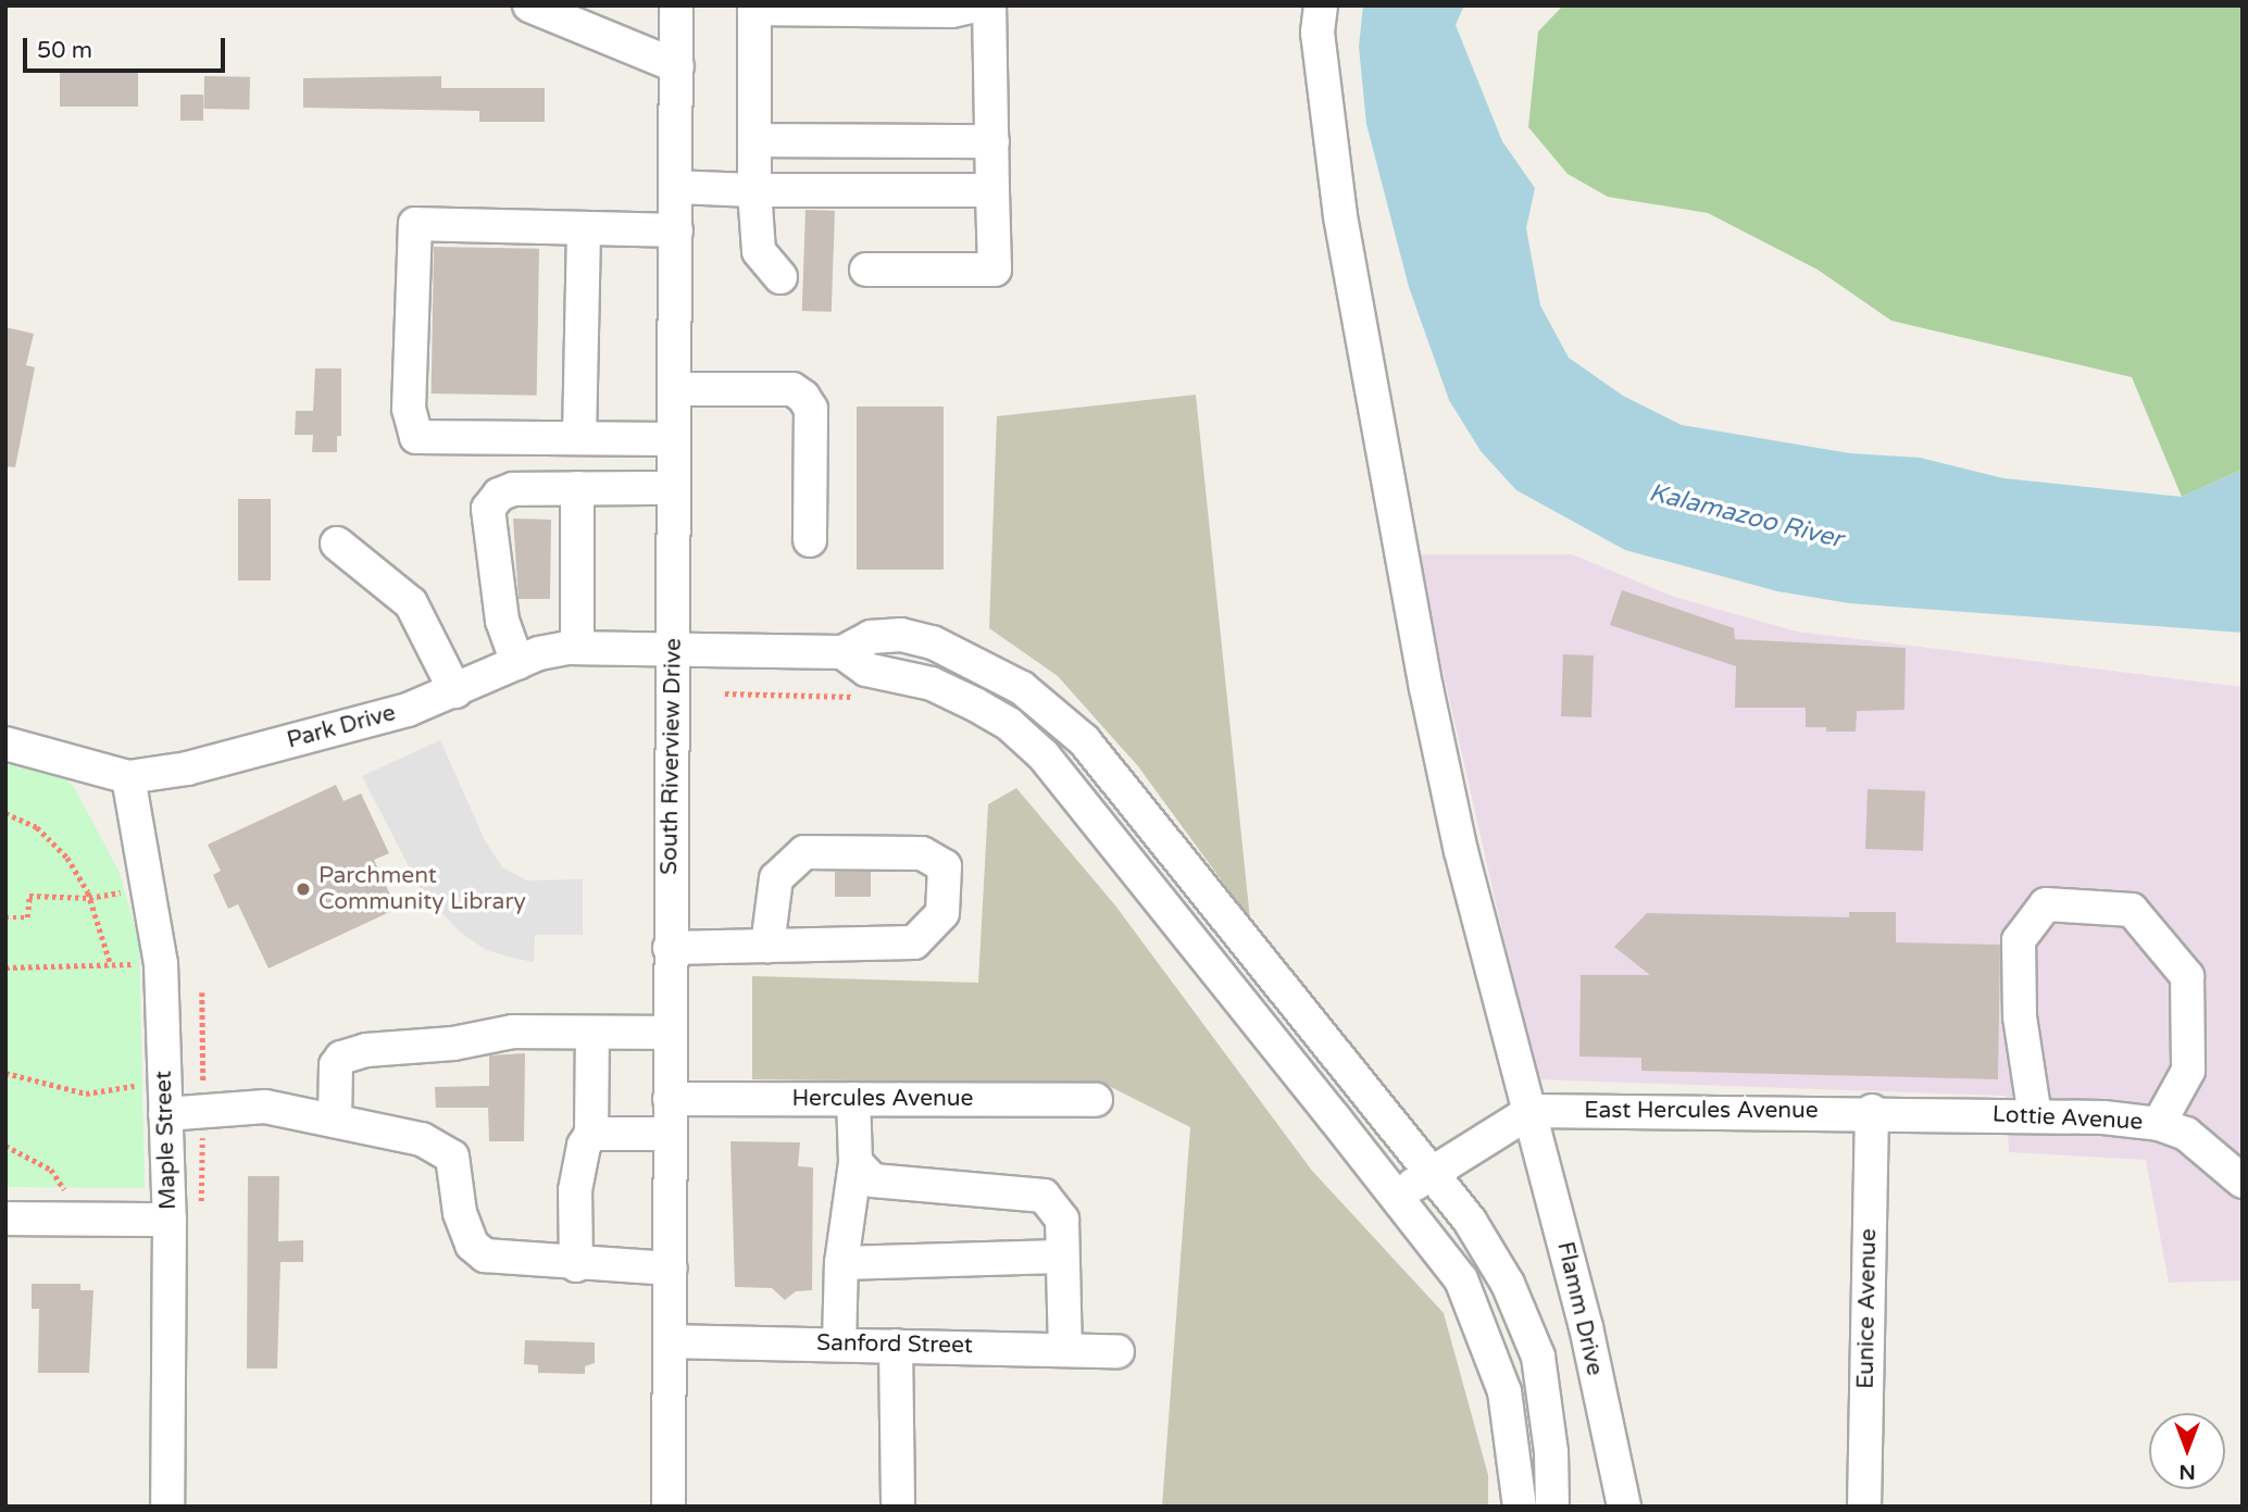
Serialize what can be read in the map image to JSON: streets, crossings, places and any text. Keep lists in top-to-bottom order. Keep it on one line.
{"streets":{"street":["Park Drive","South Riverview Drive","Hercules Avenue","East Hercules Avenue","Lottie Avenue","Maple Street","Flamm Drive","Eunice Avenue","Sanford Street"]},"crossings":[["Park Drive","South Riverview Drive"],["Park Drive","Maple Street"],["South Riverview Drive","Hercules Avenue"],["South Riverview Drive","Sanford Street"],["East Hercules Avenue","Lottie Avenue"],["East Hercules Avenue","Flamm Drive"],["East Hercules Avenue","Eunice Avenue"],["Lottie Avenue","Eunice Avenue"]],"water":["Kalamazoo River"],"places":["Parchment Community Library"],"scale_bar":"50 m","north":"bottom"}
